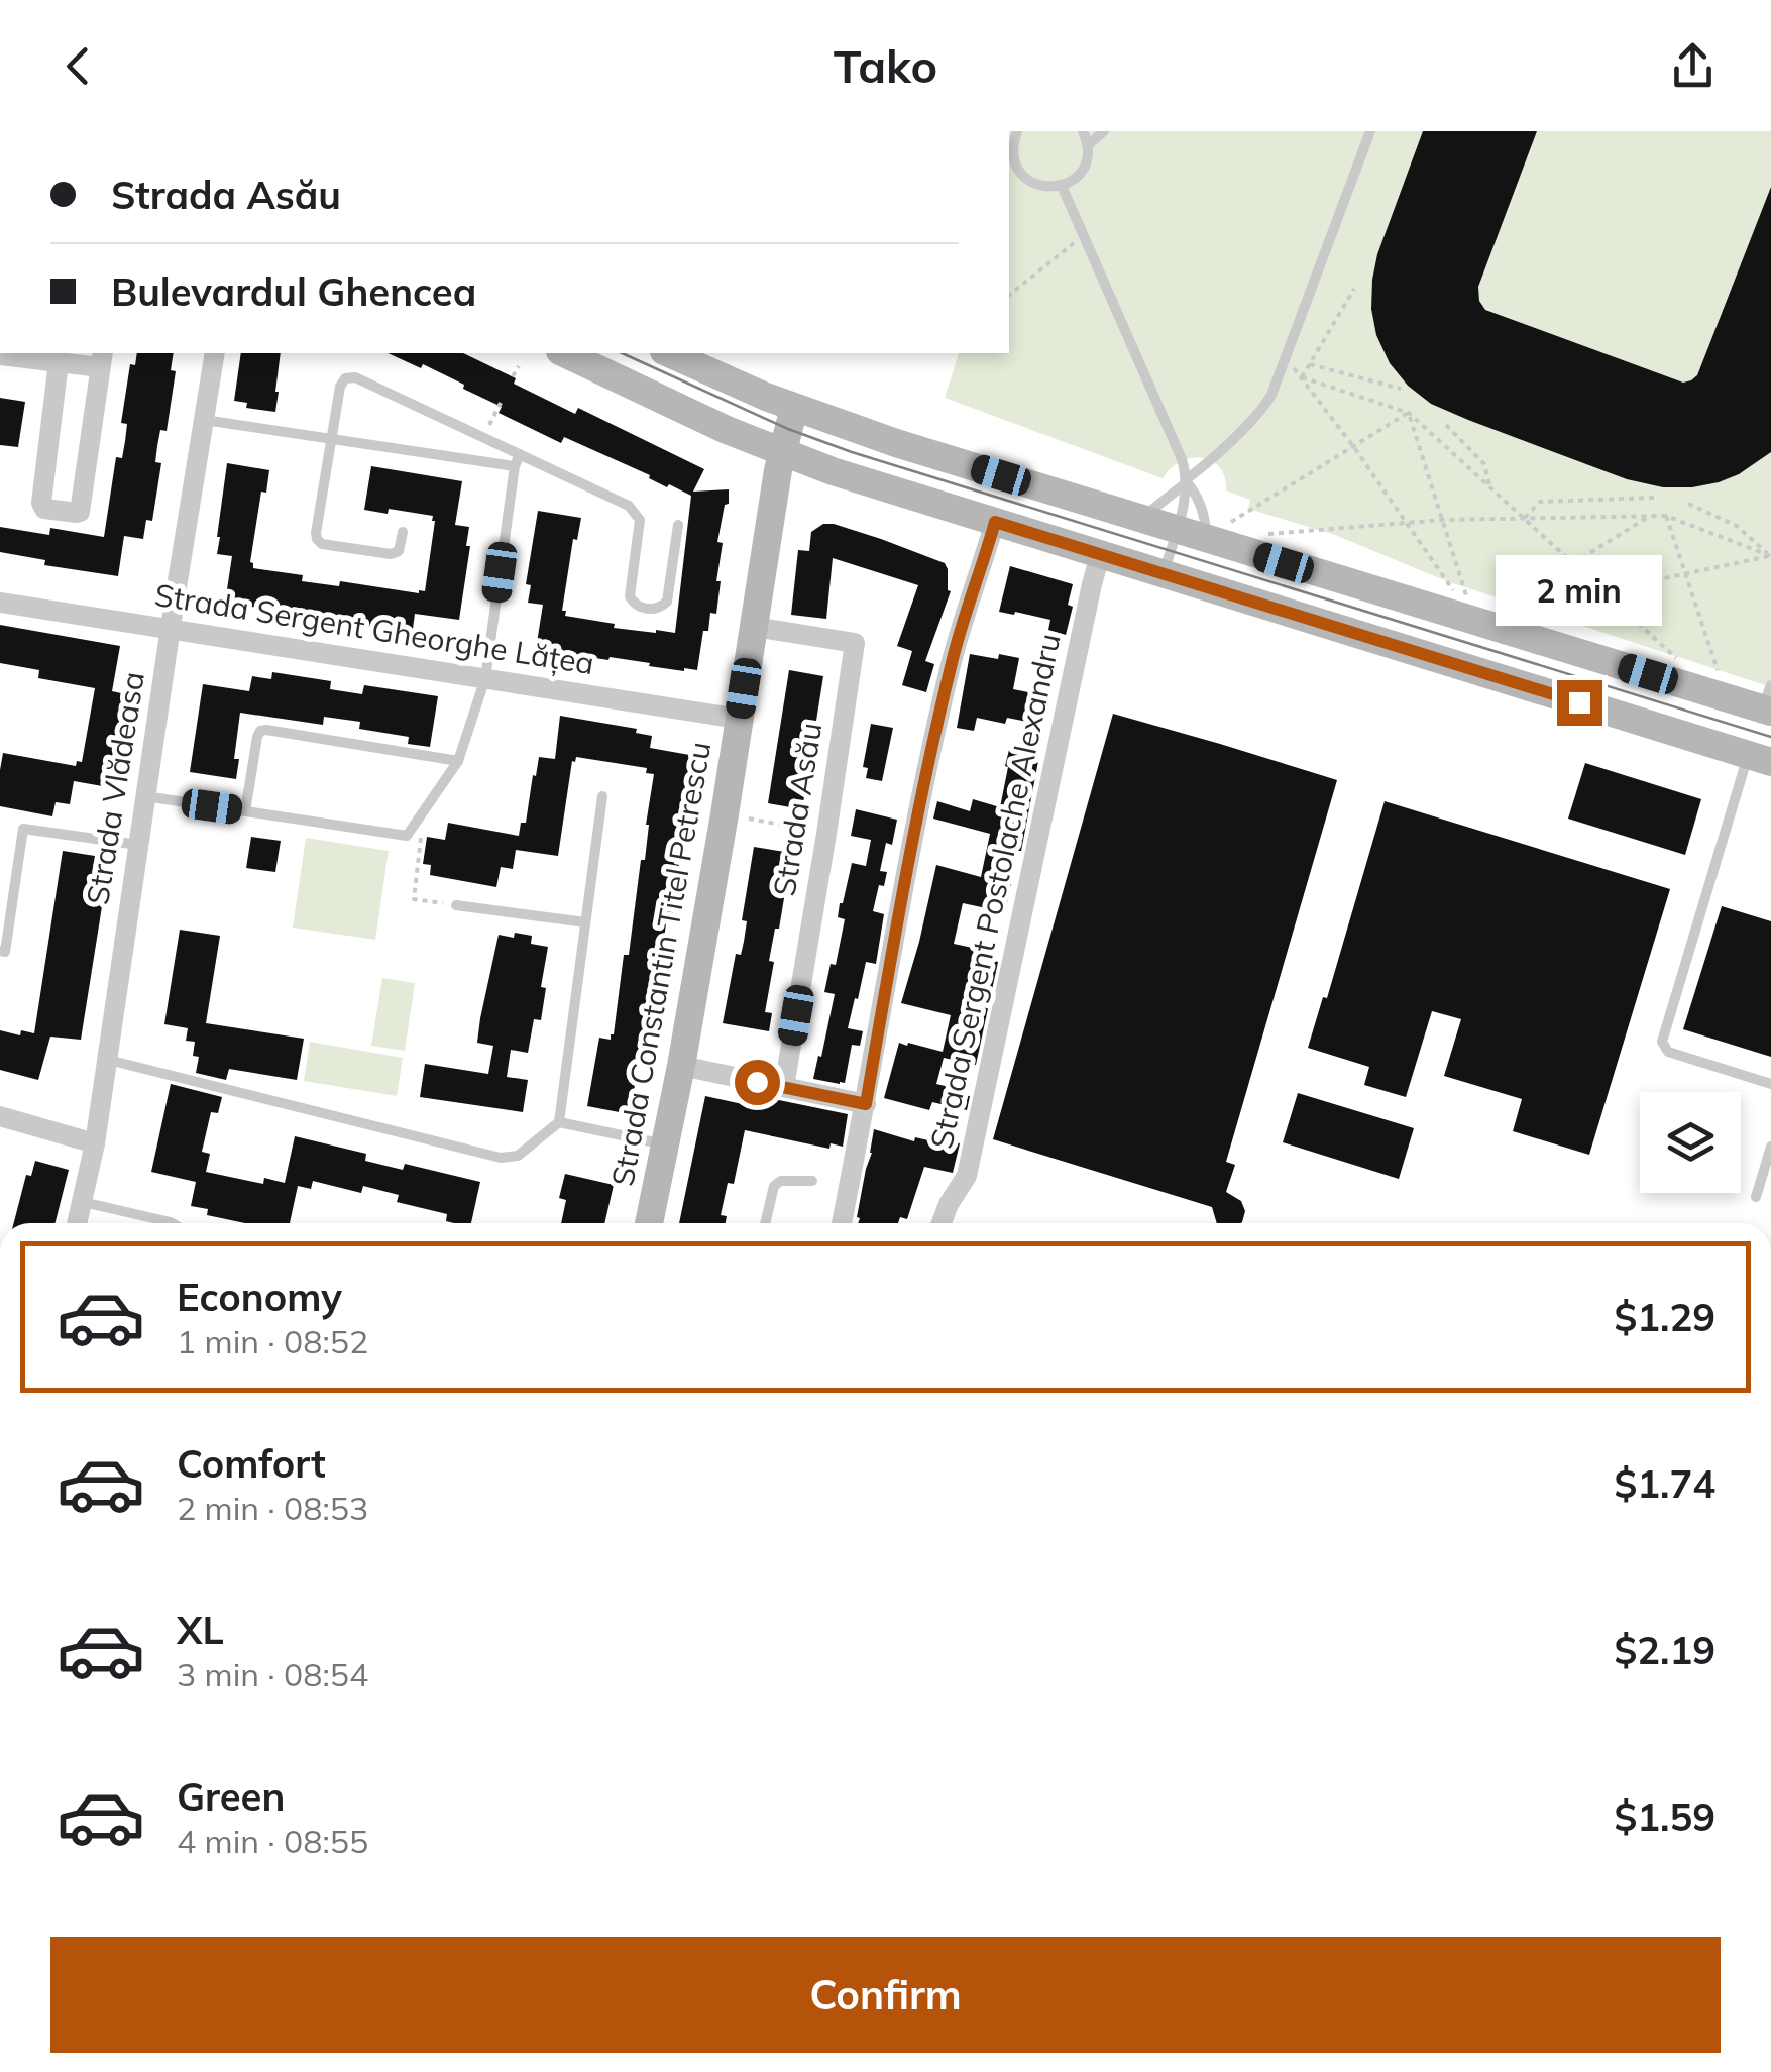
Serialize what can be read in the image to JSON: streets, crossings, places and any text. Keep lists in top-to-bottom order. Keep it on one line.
{"streets":{"main road":["Strada Constantin Titel Petrescu"],"street":["Strada Sergent Gheorghe Lățea","Strada Vlădeasa","Strada Asău","Strada Sergent Postolache Alexandru"]},"crossings":[["Strada Sergent Gheorghe Lățea","Strada Vlădeasa"],["Strada Sergent Gheorghe Lățea","Strada Constantin Titel Petrescu"],["Strada Asău","Strada Constantin Titel Petrescu"]],"page":{"header":"Tako","banner":["Strada Asău","Bulevardul Ghencea"],"bubble":"2 min","list":[{"name":"Economy","note":"1 min · 08:52","value":"$1.29"},{"name":"Comfort","note":"2 min · 08:53","value":"$1.74"},{"name":"XL","note":"3 min · 08:54","value":"$2.19"},{"name":"Green","note":"4 min · 08:55","value":"$1.59"}],"buttons":"Confirm"}}
